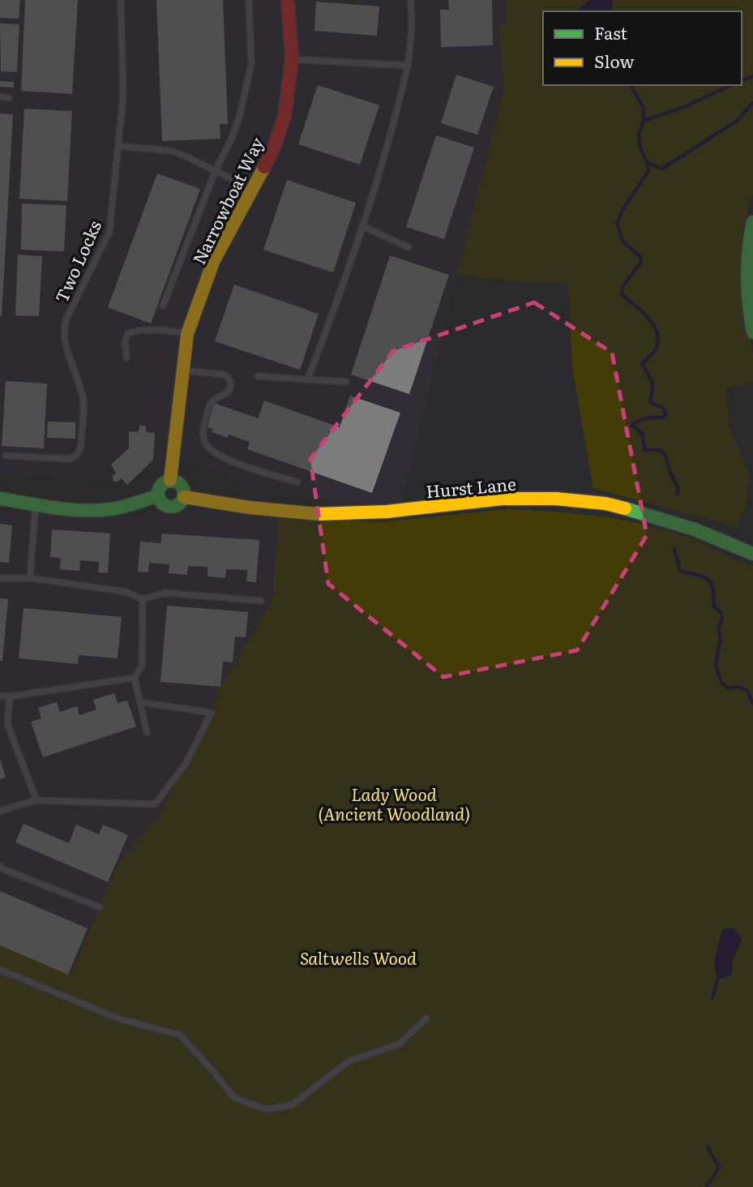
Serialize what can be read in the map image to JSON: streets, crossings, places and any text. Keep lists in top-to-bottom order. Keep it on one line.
{"streets":{"street":["Narrowboat Way","Hurst Lane"],"lane":["Two Locks"]},"crossings":[["Narrowboat Way","Hurst Lane"]],"parks":["Lady Wood (Ancient Woodland)","Saltwells Wood"],"legend":["Fast","Slow"]}
